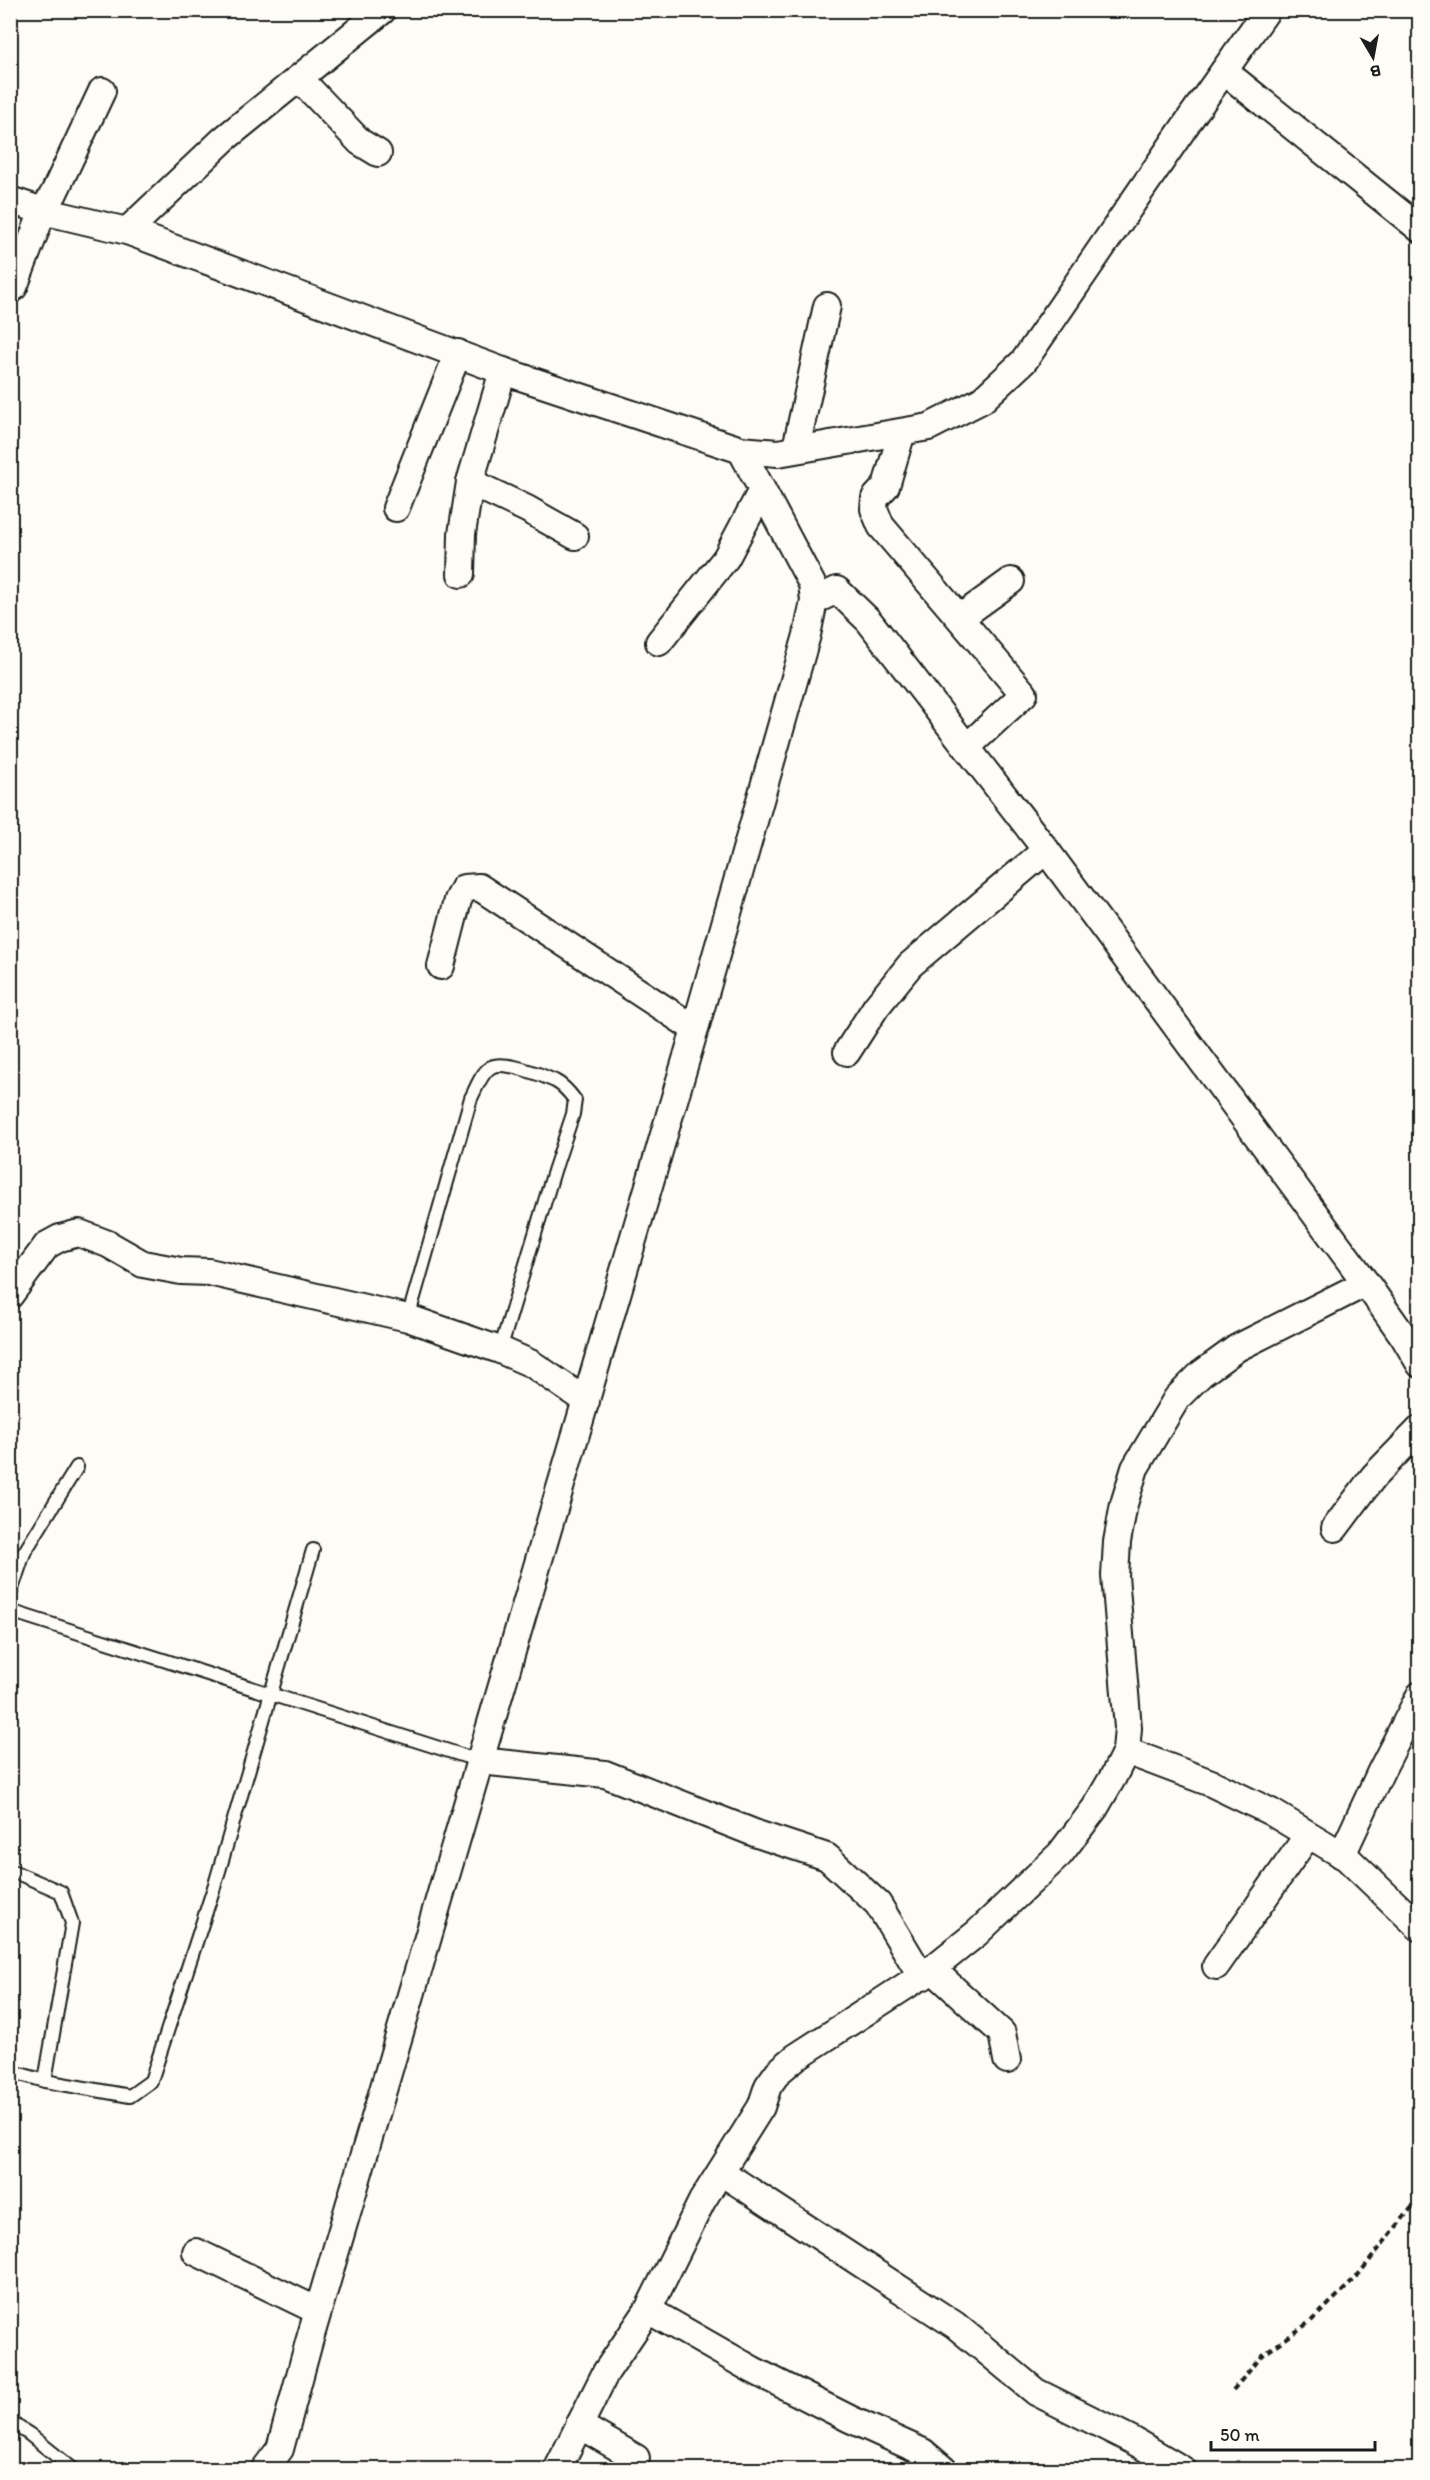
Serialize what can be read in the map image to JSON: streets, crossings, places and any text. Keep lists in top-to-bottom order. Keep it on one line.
{"scale_bar":"50 m","north":"bottom"}
